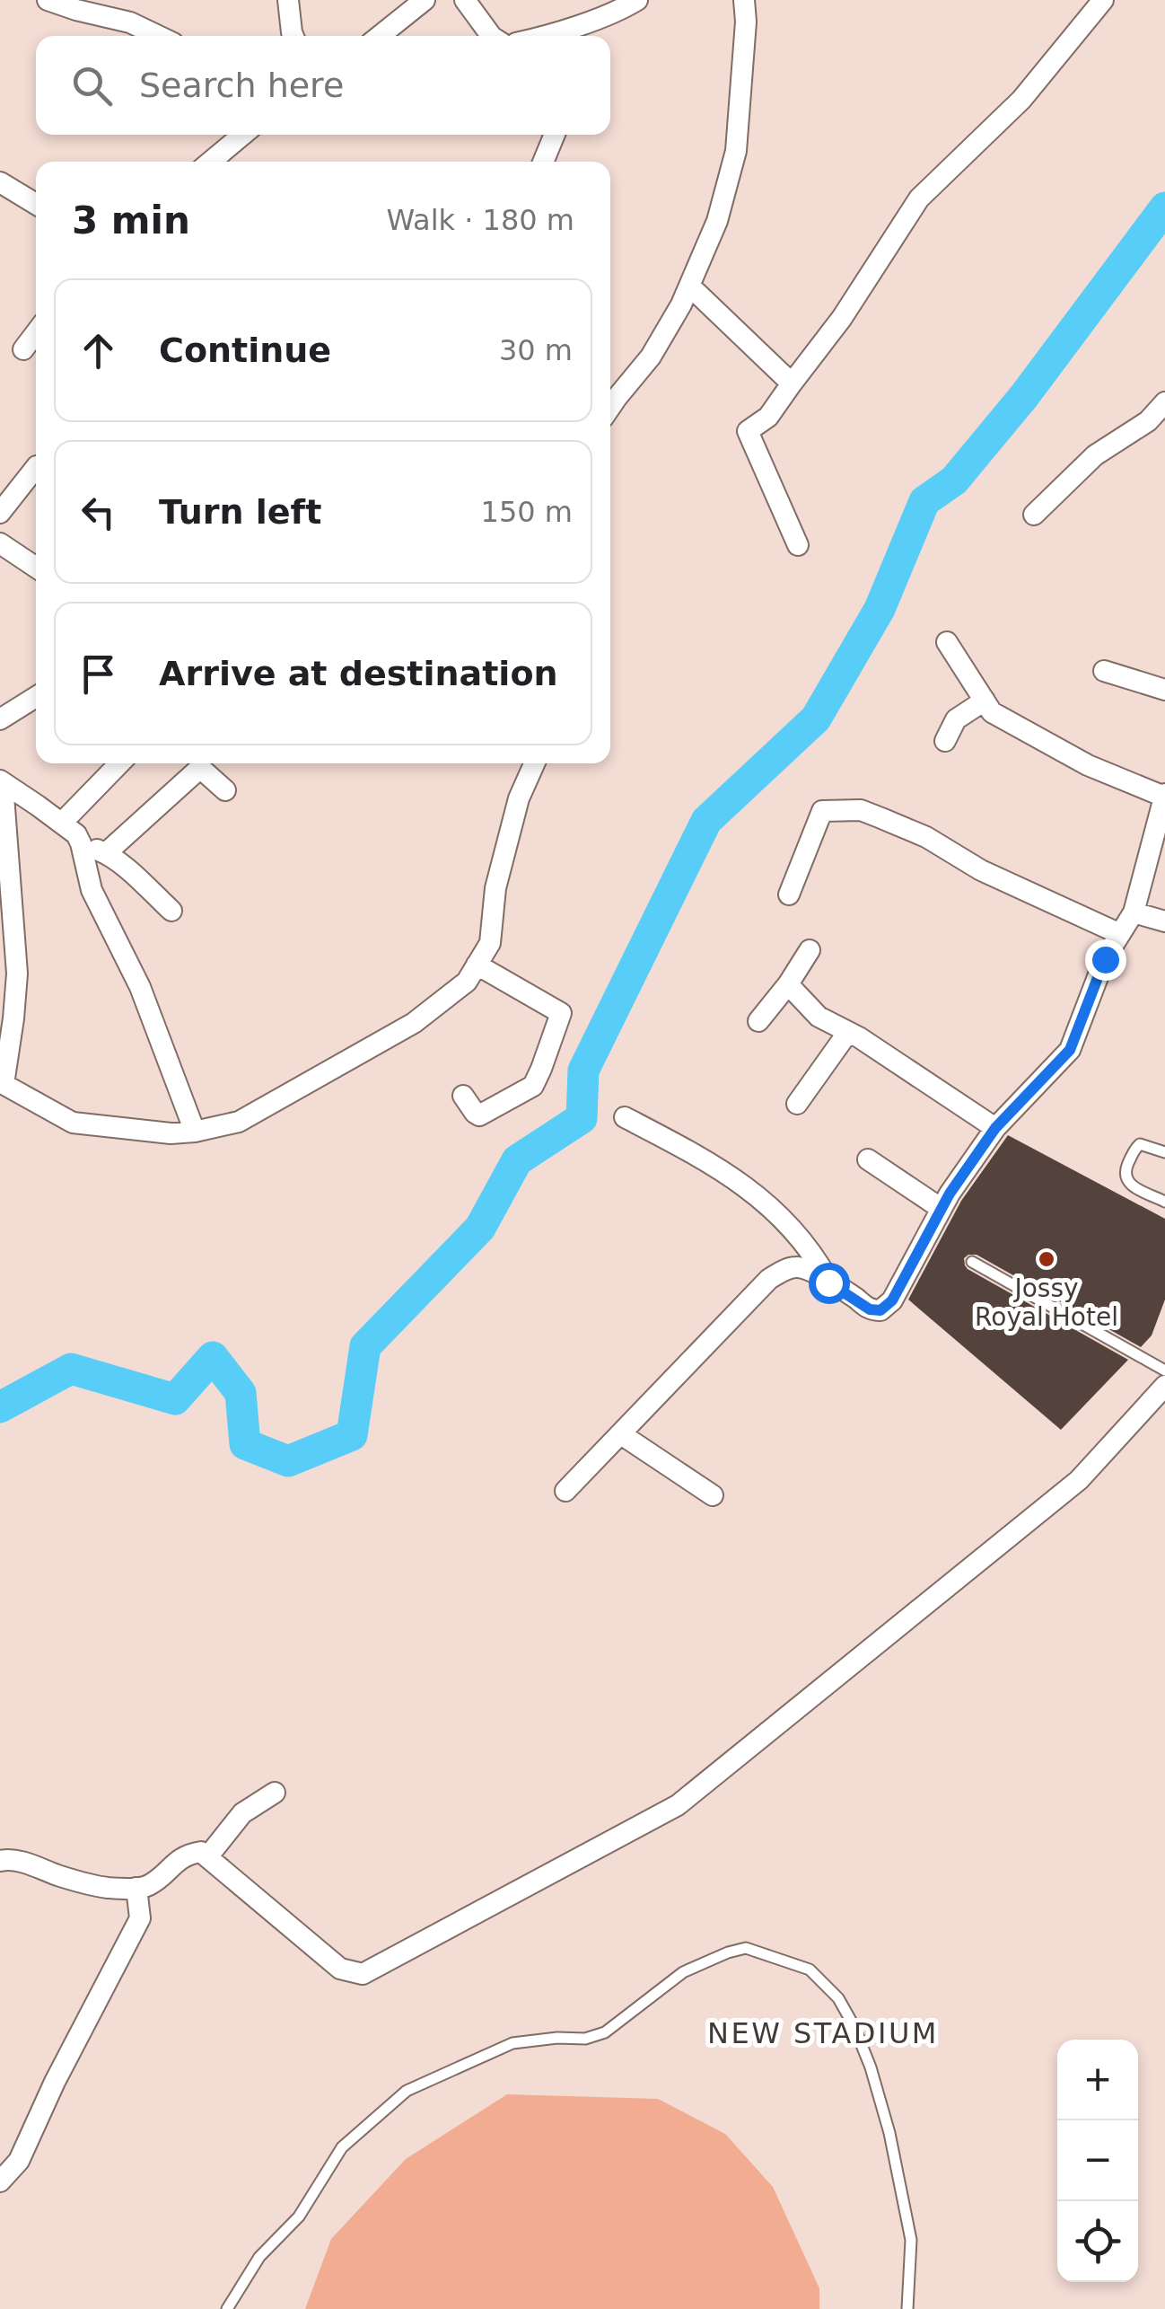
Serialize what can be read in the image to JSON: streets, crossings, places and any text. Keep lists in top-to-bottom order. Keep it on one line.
{"districts":["NEW STADIUM"],"places":["Jossy Royal Hotel"],"page":{"search":"Search here","heading":["3 min","Walk · 180 m"],"list":[["Continue","30 m"],["Turn left","150 m"],"Arrive at destination"],"map_buttons":["+","−"]}}
